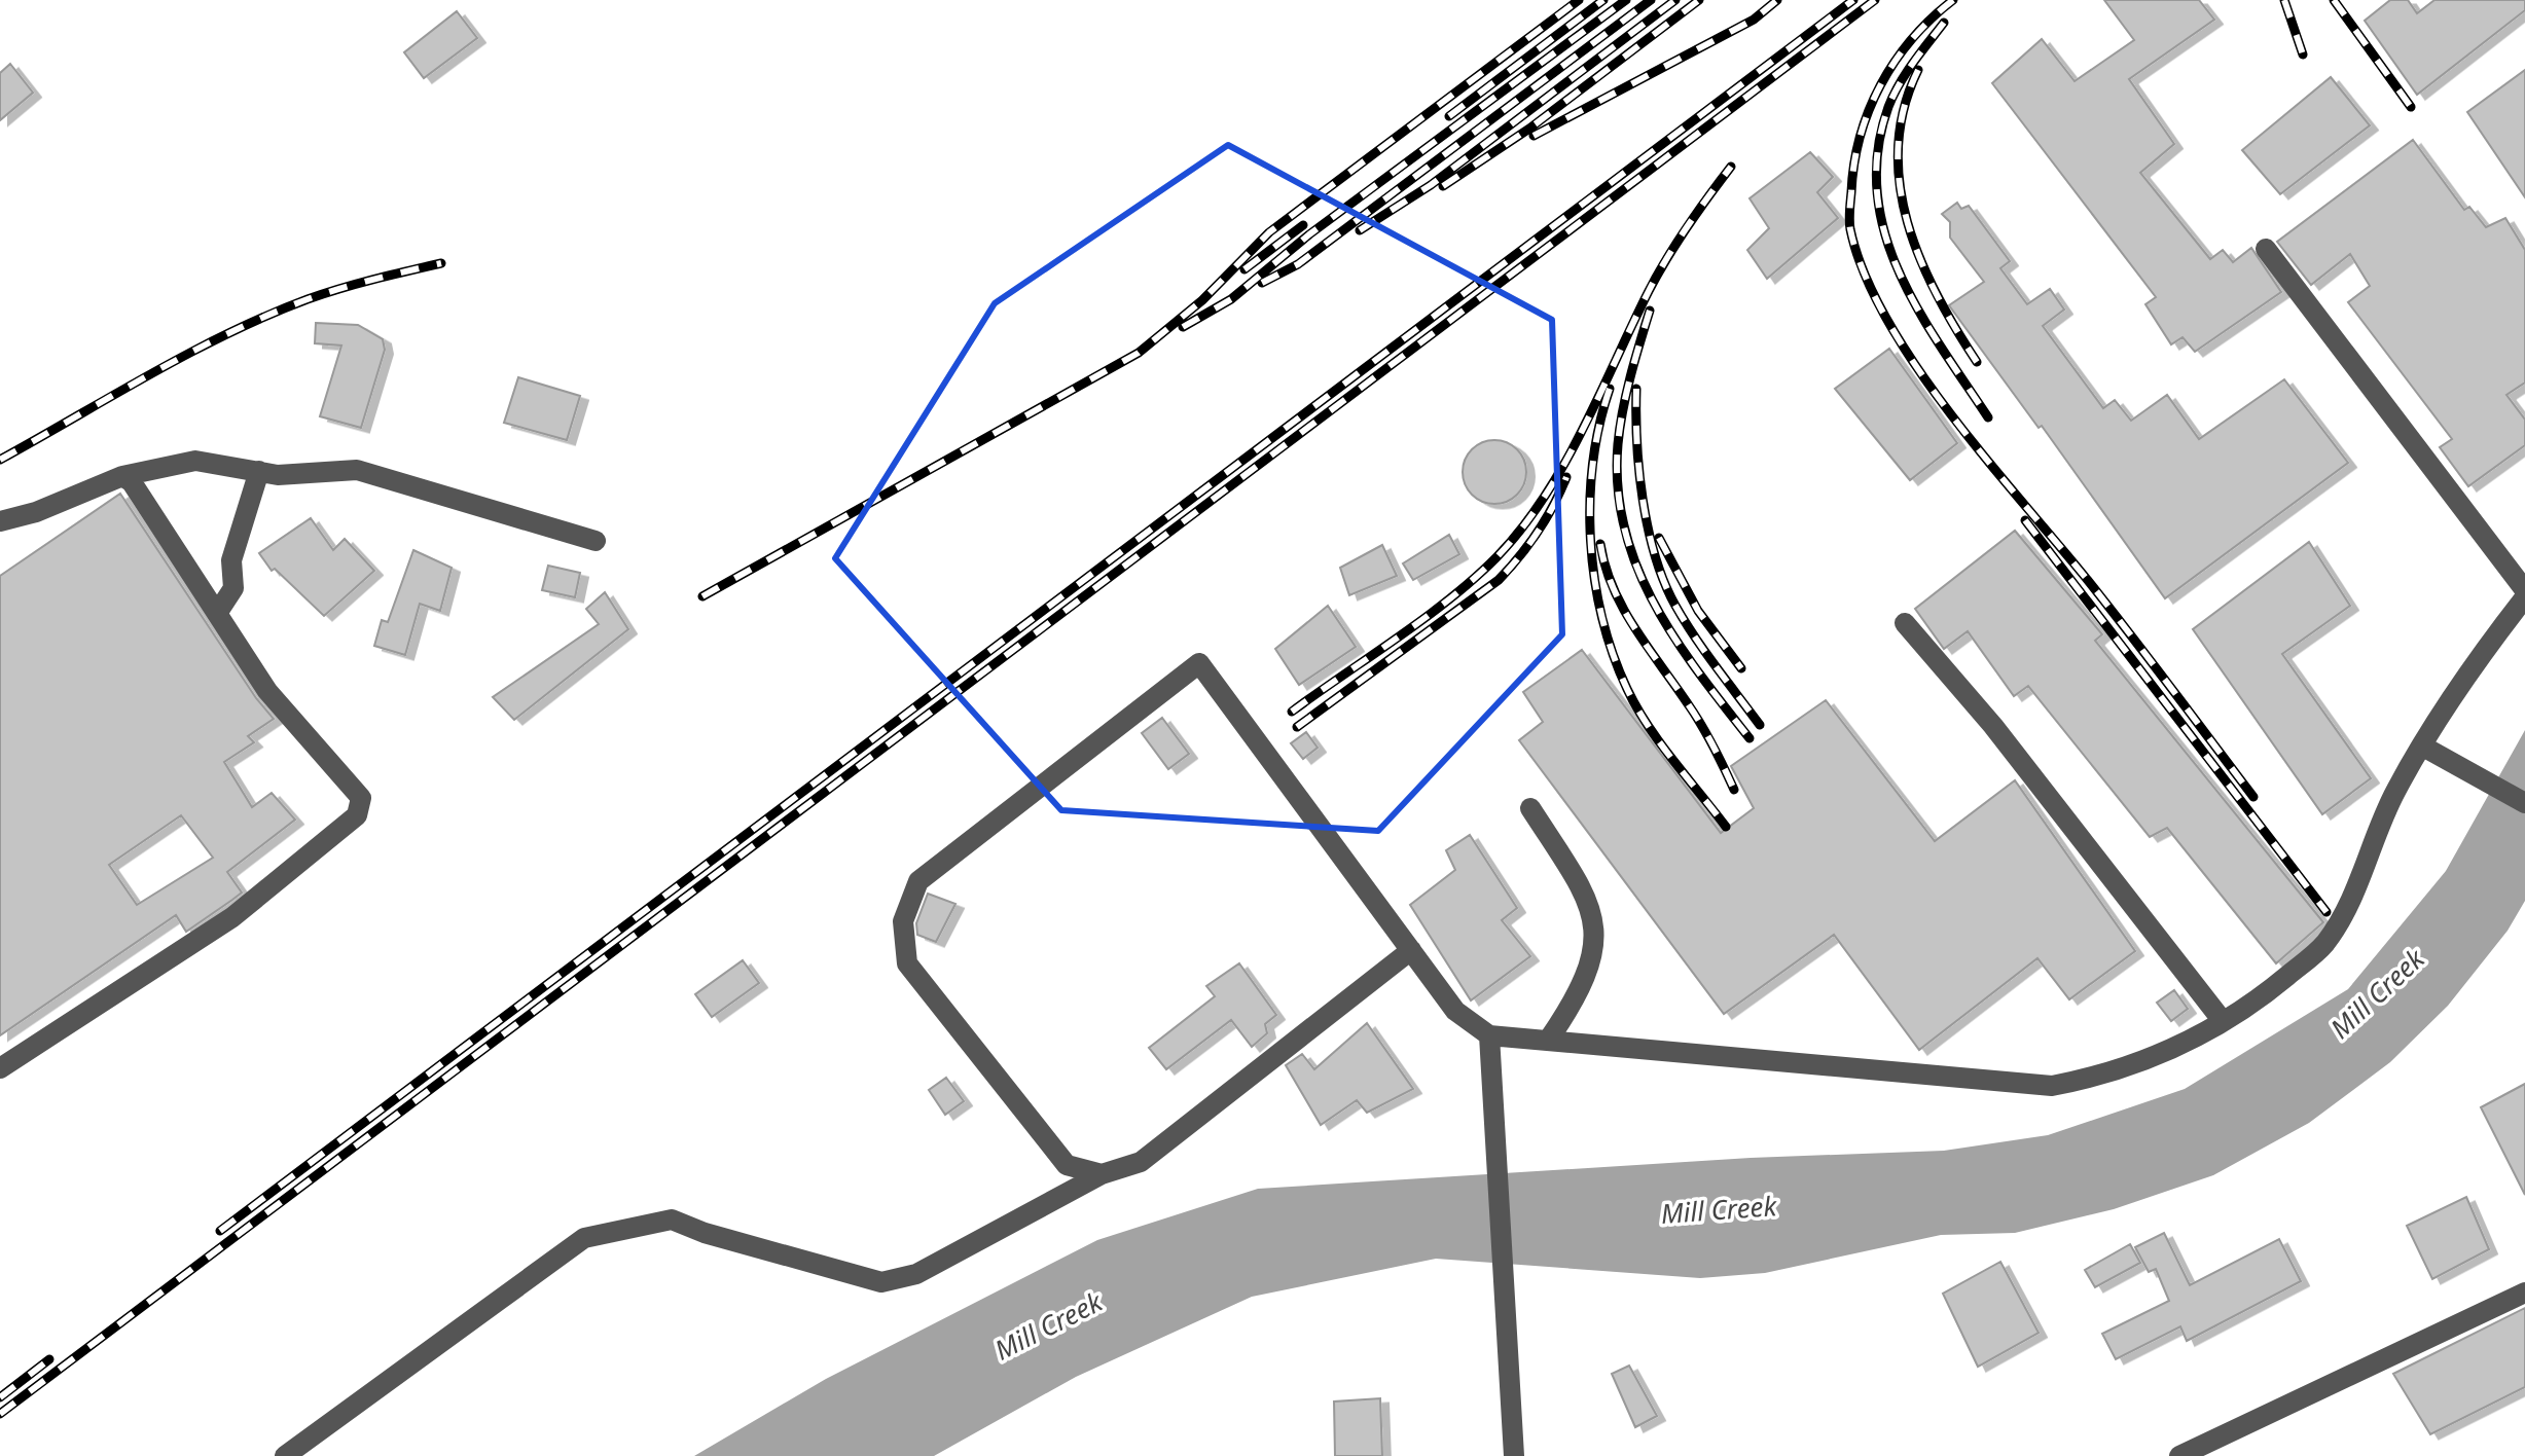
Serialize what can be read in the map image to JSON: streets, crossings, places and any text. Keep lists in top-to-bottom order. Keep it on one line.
{"water":["Mill Creek"]}
